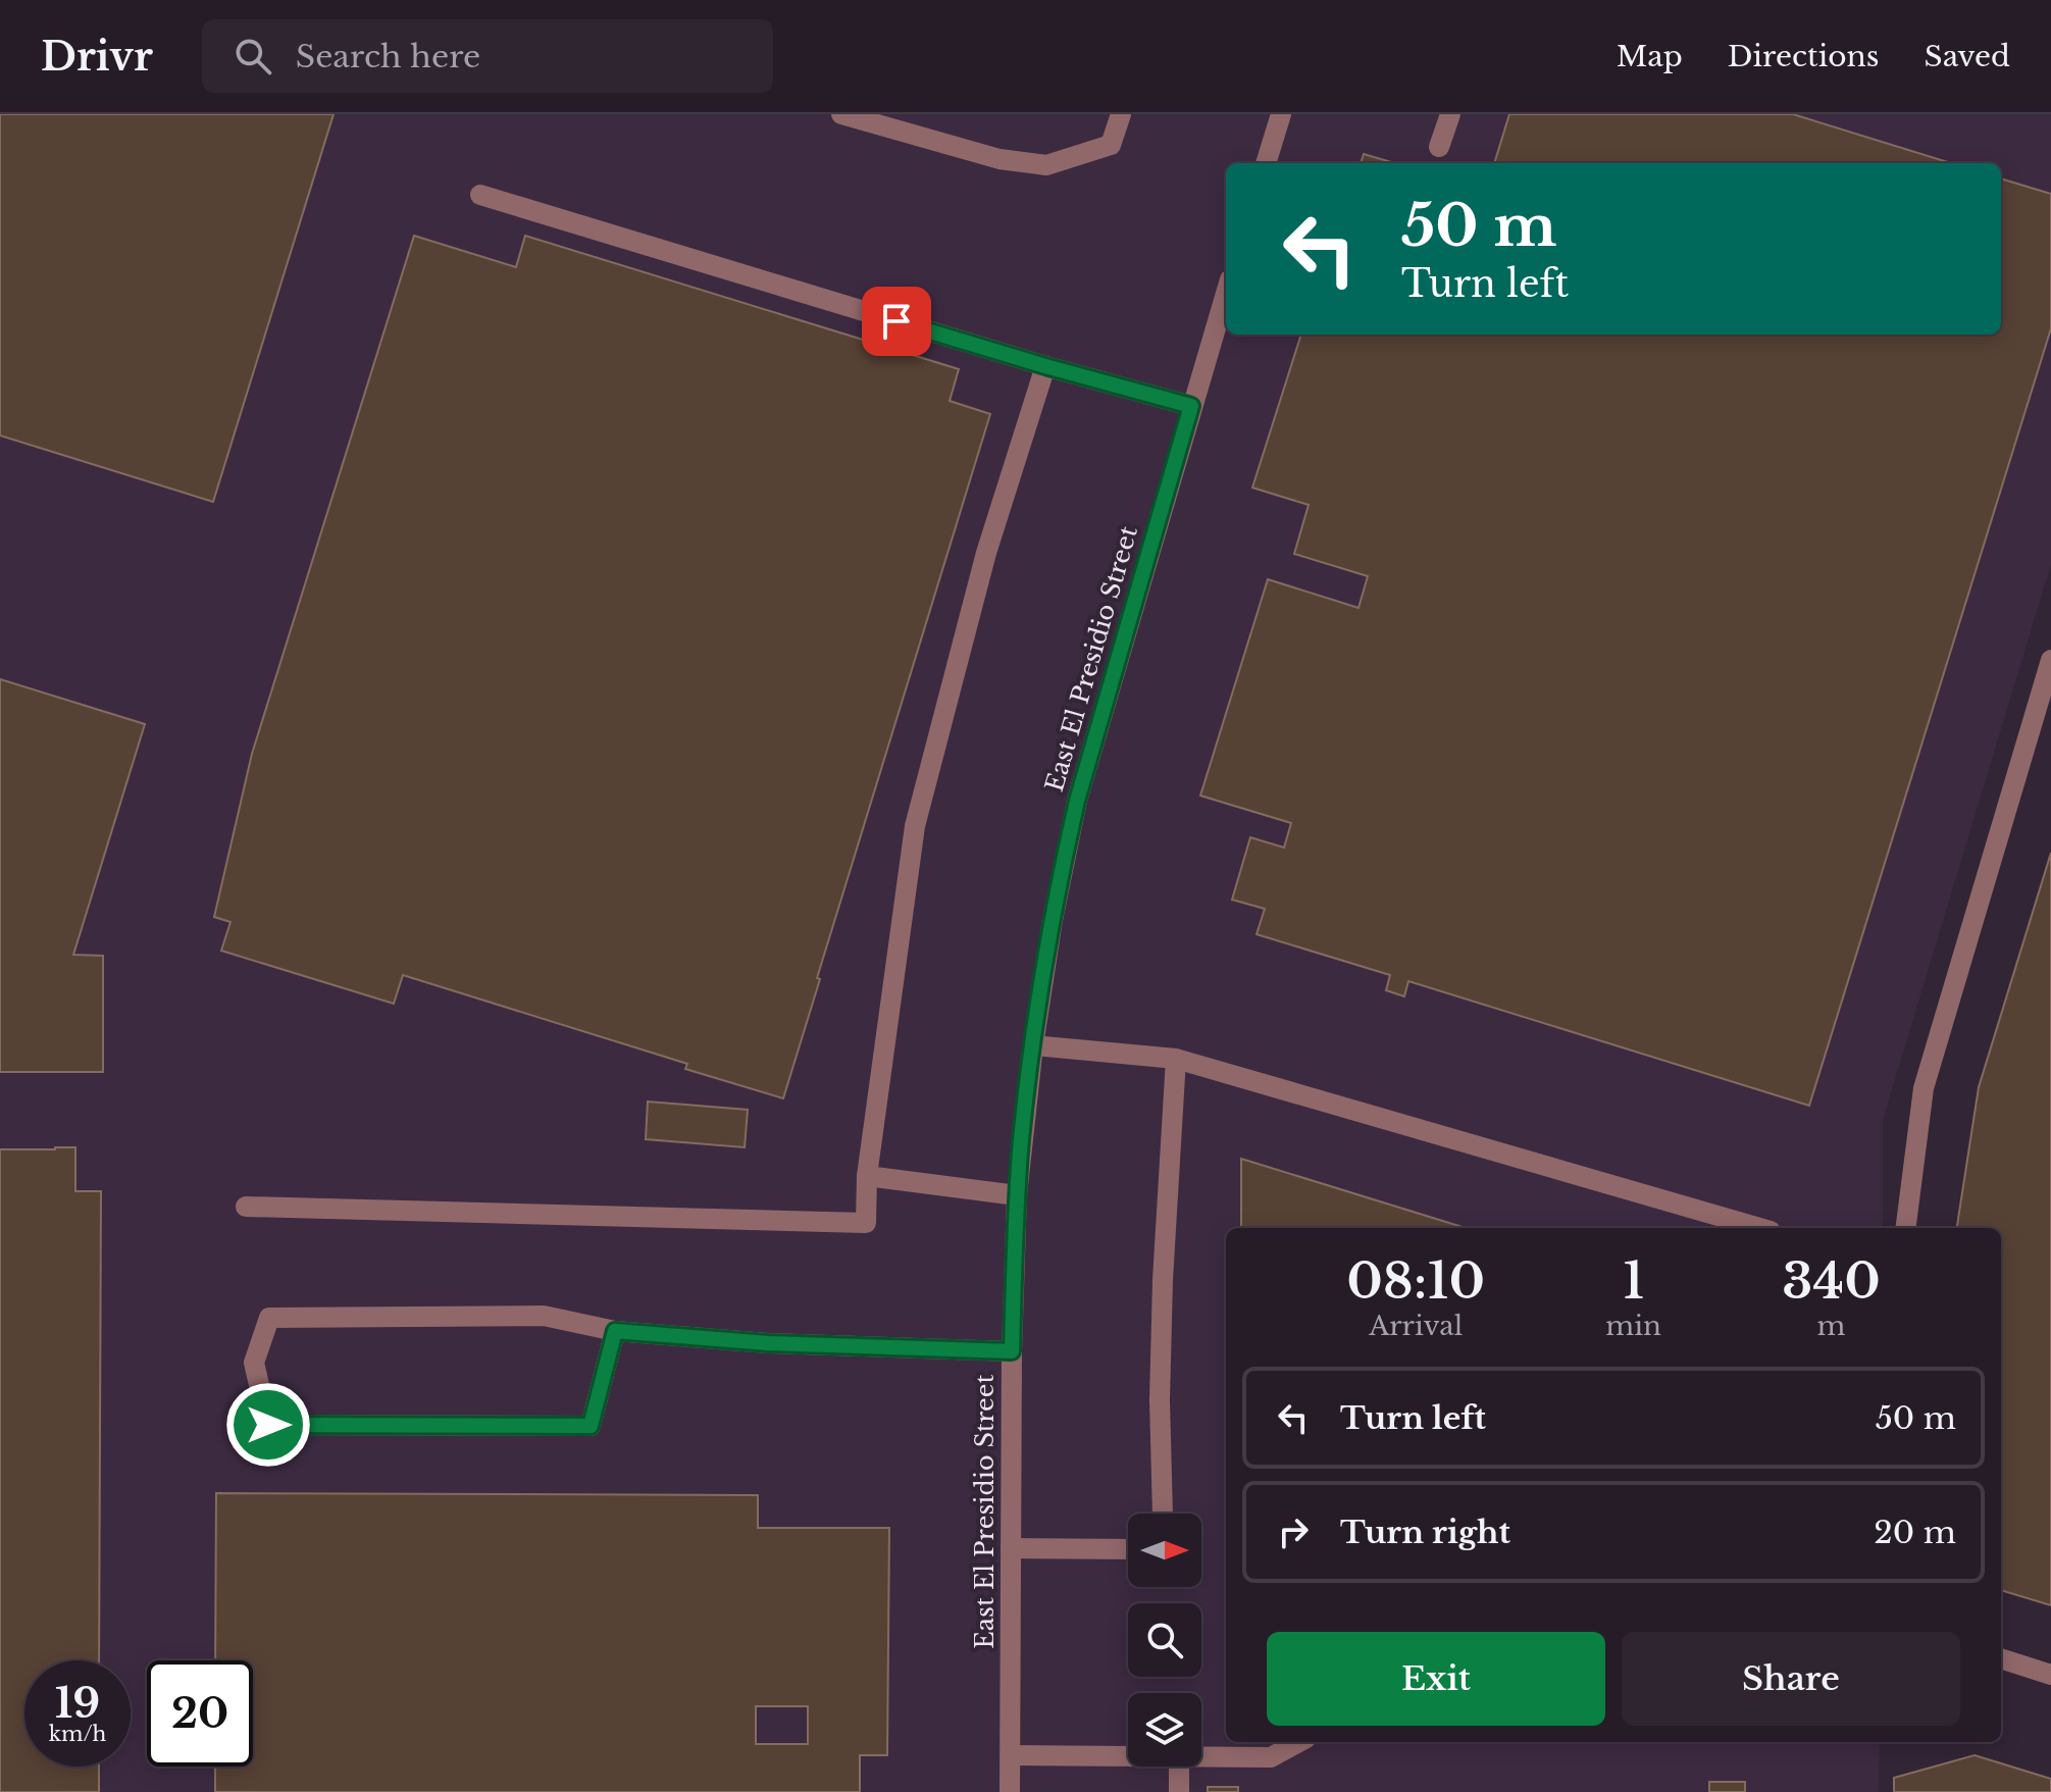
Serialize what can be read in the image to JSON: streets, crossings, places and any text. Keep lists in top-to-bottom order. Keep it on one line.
{"streets":{"street":["East El Presidio Street"]},"north":"right","page":{"header":"Drivr","search":"Search here","nav":["Map","Directions","Saved"],"turn":["50 m","Turn left"],"eta":["08:10","Arrival","1","min","340","m"],"list":[{"name":"Turn left","value":"50 m"},{"name":"Turn right","value":"20 m"}],"buttons":["Exit","Share"],"speed":"19 km/h","limit":"20"}}
